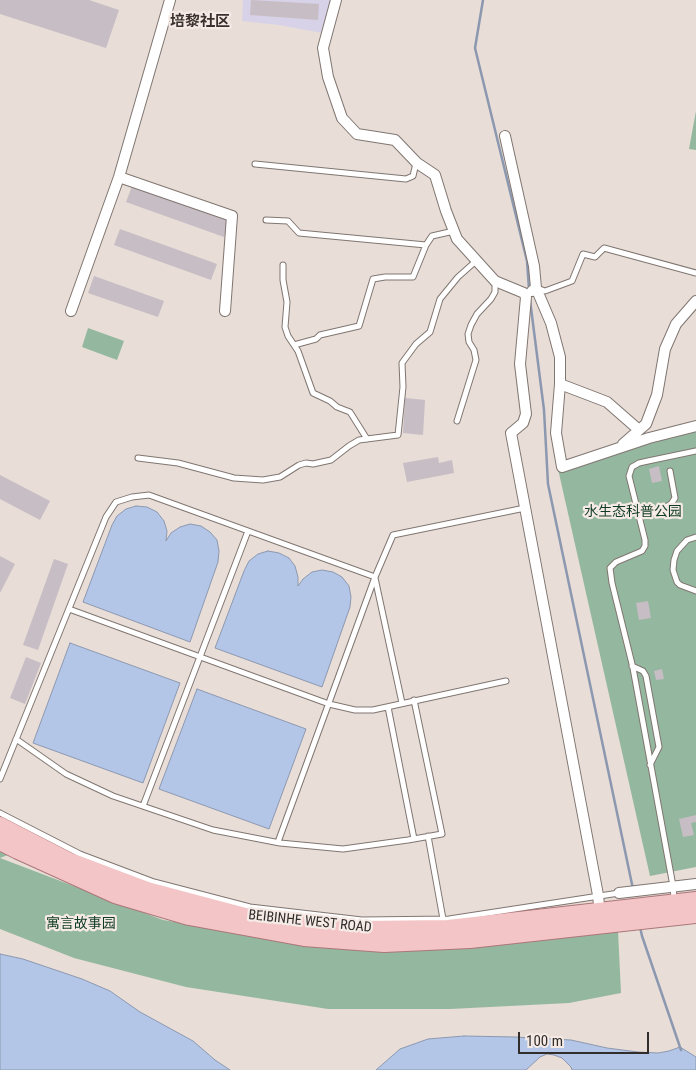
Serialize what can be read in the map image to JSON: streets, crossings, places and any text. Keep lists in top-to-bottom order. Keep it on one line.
{"streets":{"main road":["BEIBINHE WEST ROAD"]},"districts":["培黎社区"],"parks":["水生态科普公园","寓言故事园"],"scale_bar":"100 m"}
